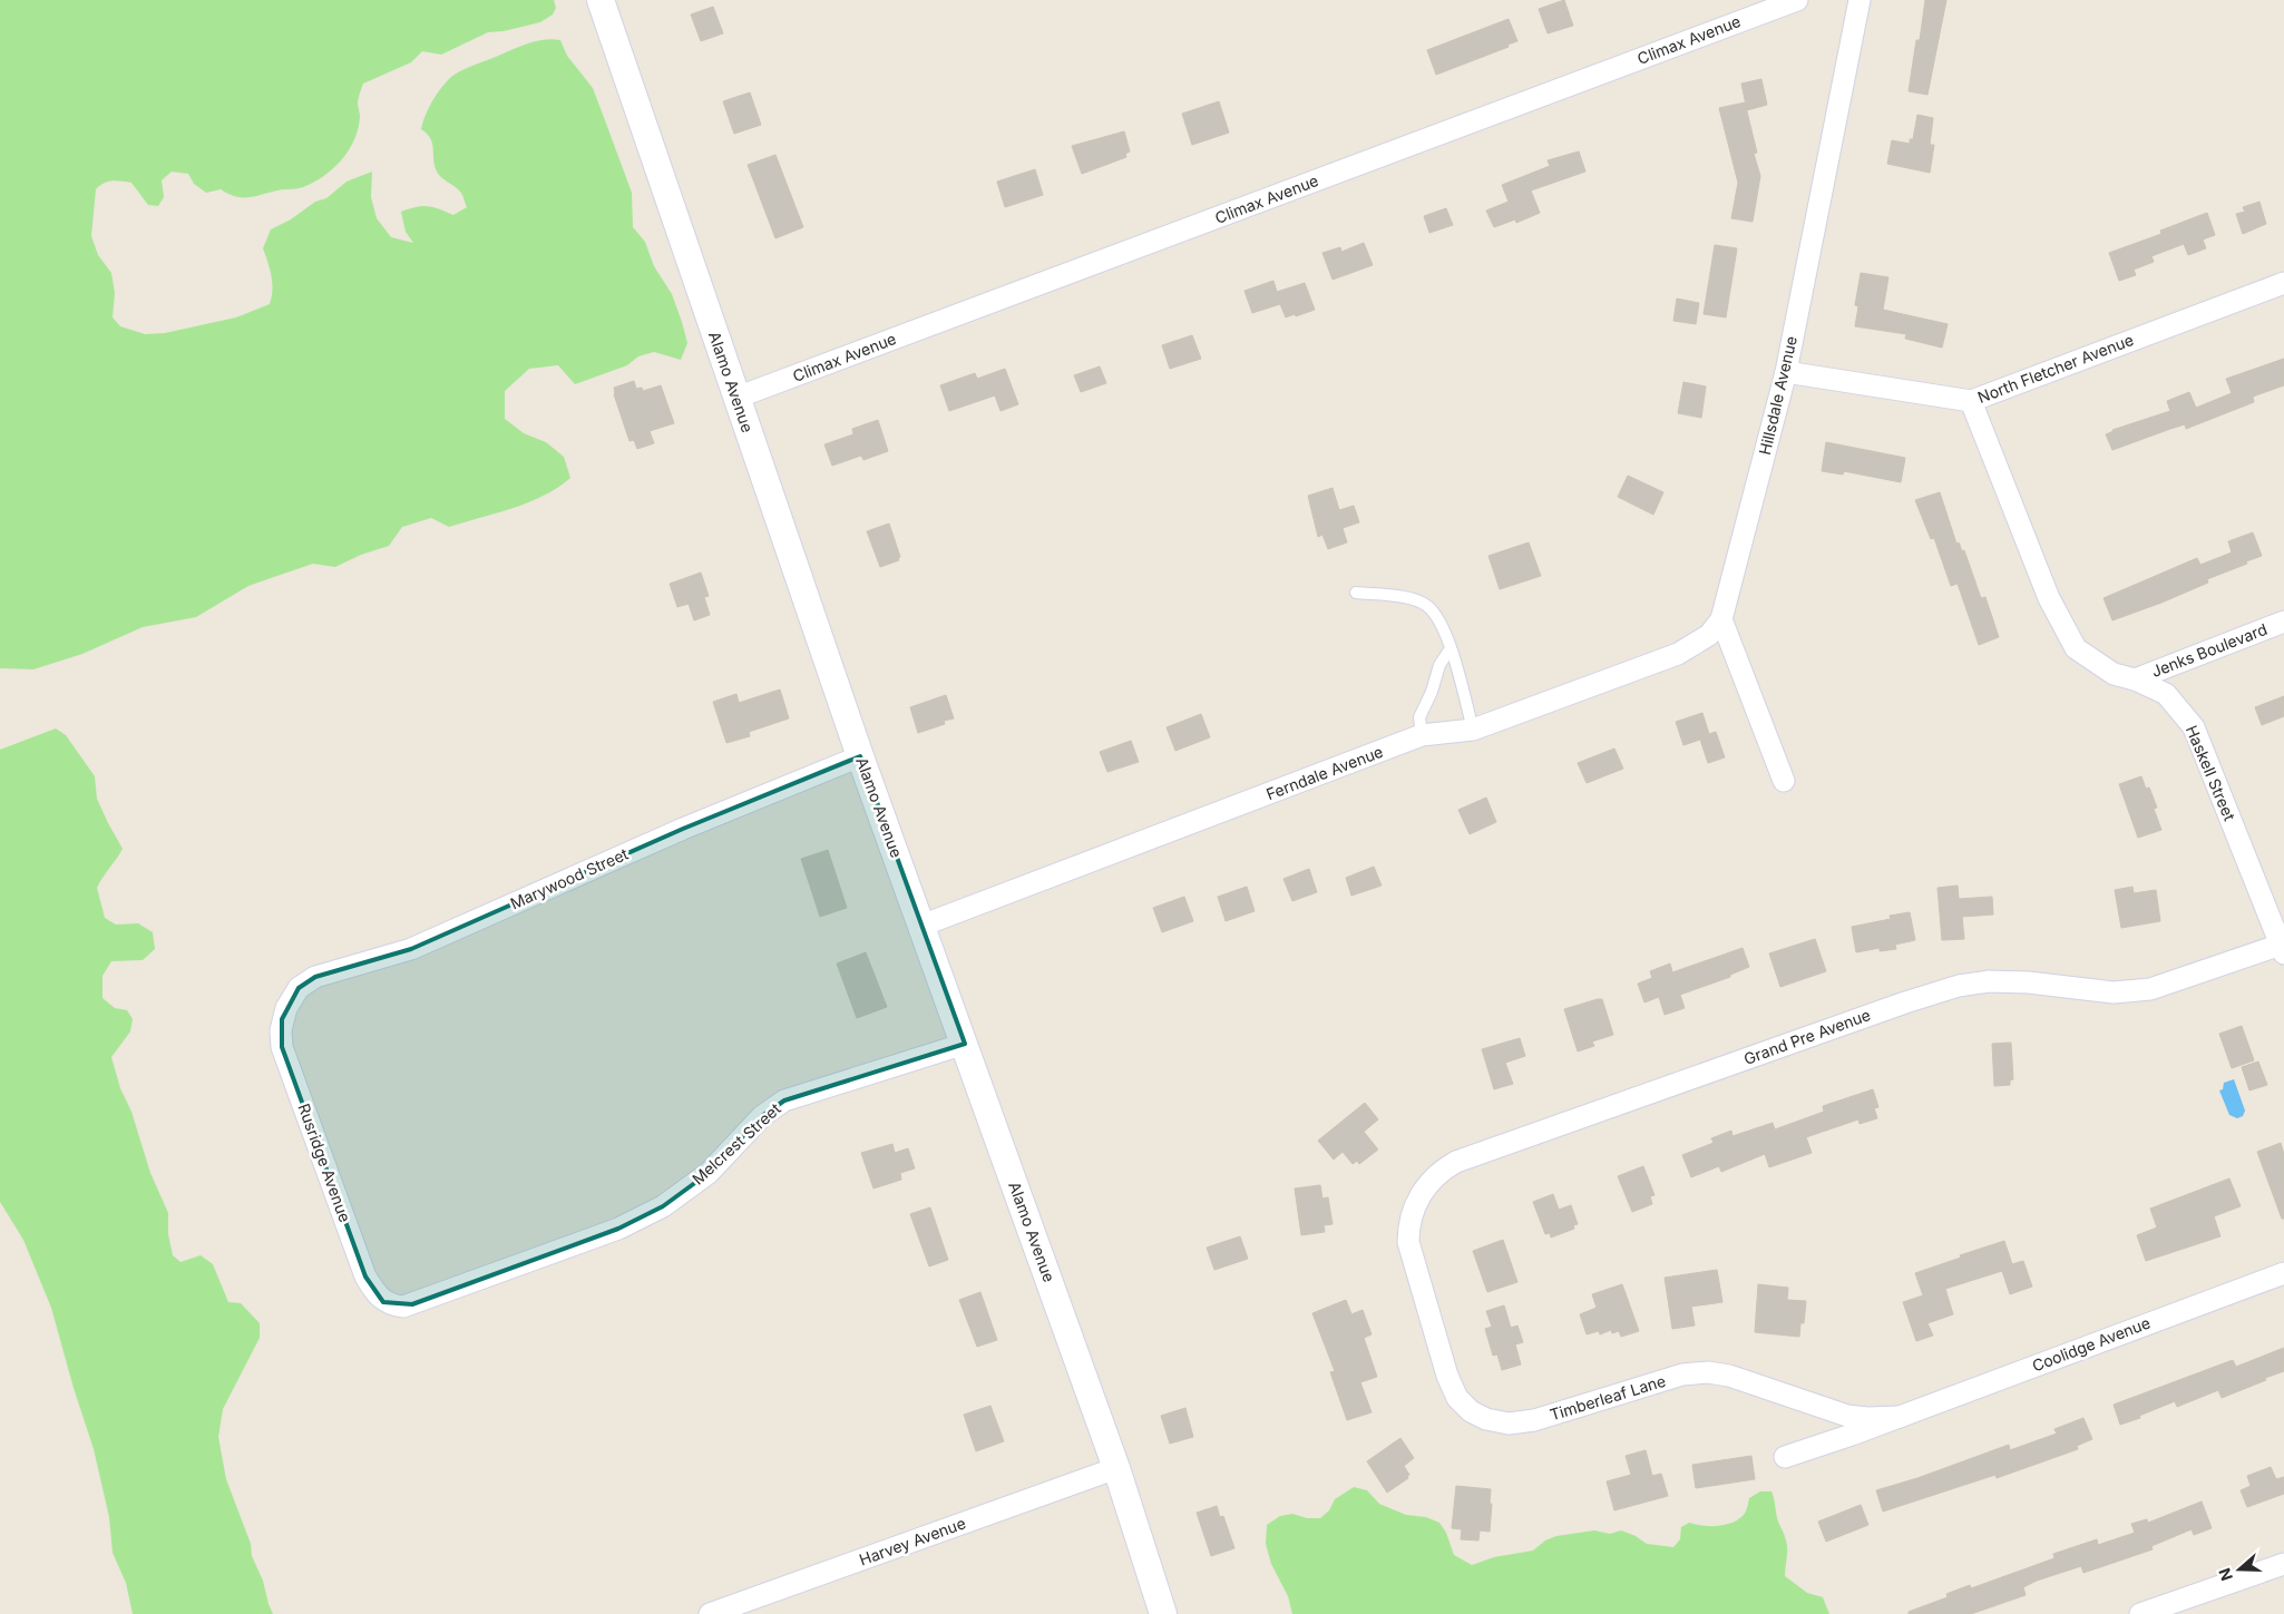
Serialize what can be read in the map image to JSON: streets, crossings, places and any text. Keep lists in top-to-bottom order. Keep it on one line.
{"streets":{"street":["Climax Avenue","North Fletcher Avenue","Alamo Avenue","Hillsdale Avenue","Jenks Boulevard","Ferndale Avenue","Haskell Street","Marywood Street","Grand Pre Avenue","Melcrest Street","Rusridge Avenue","Coolidge Avenue","Timberleaf Lane","Harvey Avenue"]},"crossings":[["Climax Avenue","Alamo Avenue"],["North Fletcher Avenue","Hillsdale Avenue"],["North Fletcher Avenue","Haskell Street"],["Alamo Avenue","Ferndale Avenue"],["Alamo Avenue","Marywood Street"],["Alamo Avenue","Melcrest Street"],["Alamo Avenue","Harvey Avenue"],["Hillsdale Avenue","Ferndale Avenue"],["Jenks Boulevard","Haskell Street"],["Haskell Street","Grand Pre Avenue"],["Marywood Street","Rusridge Avenue"],["Grand Pre Avenue","Timberleaf Lane"],["Melcrest Street","Rusridge Avenue"],["Coolidge Avenue","Timberleaf Lane"]],"north":"left"}
